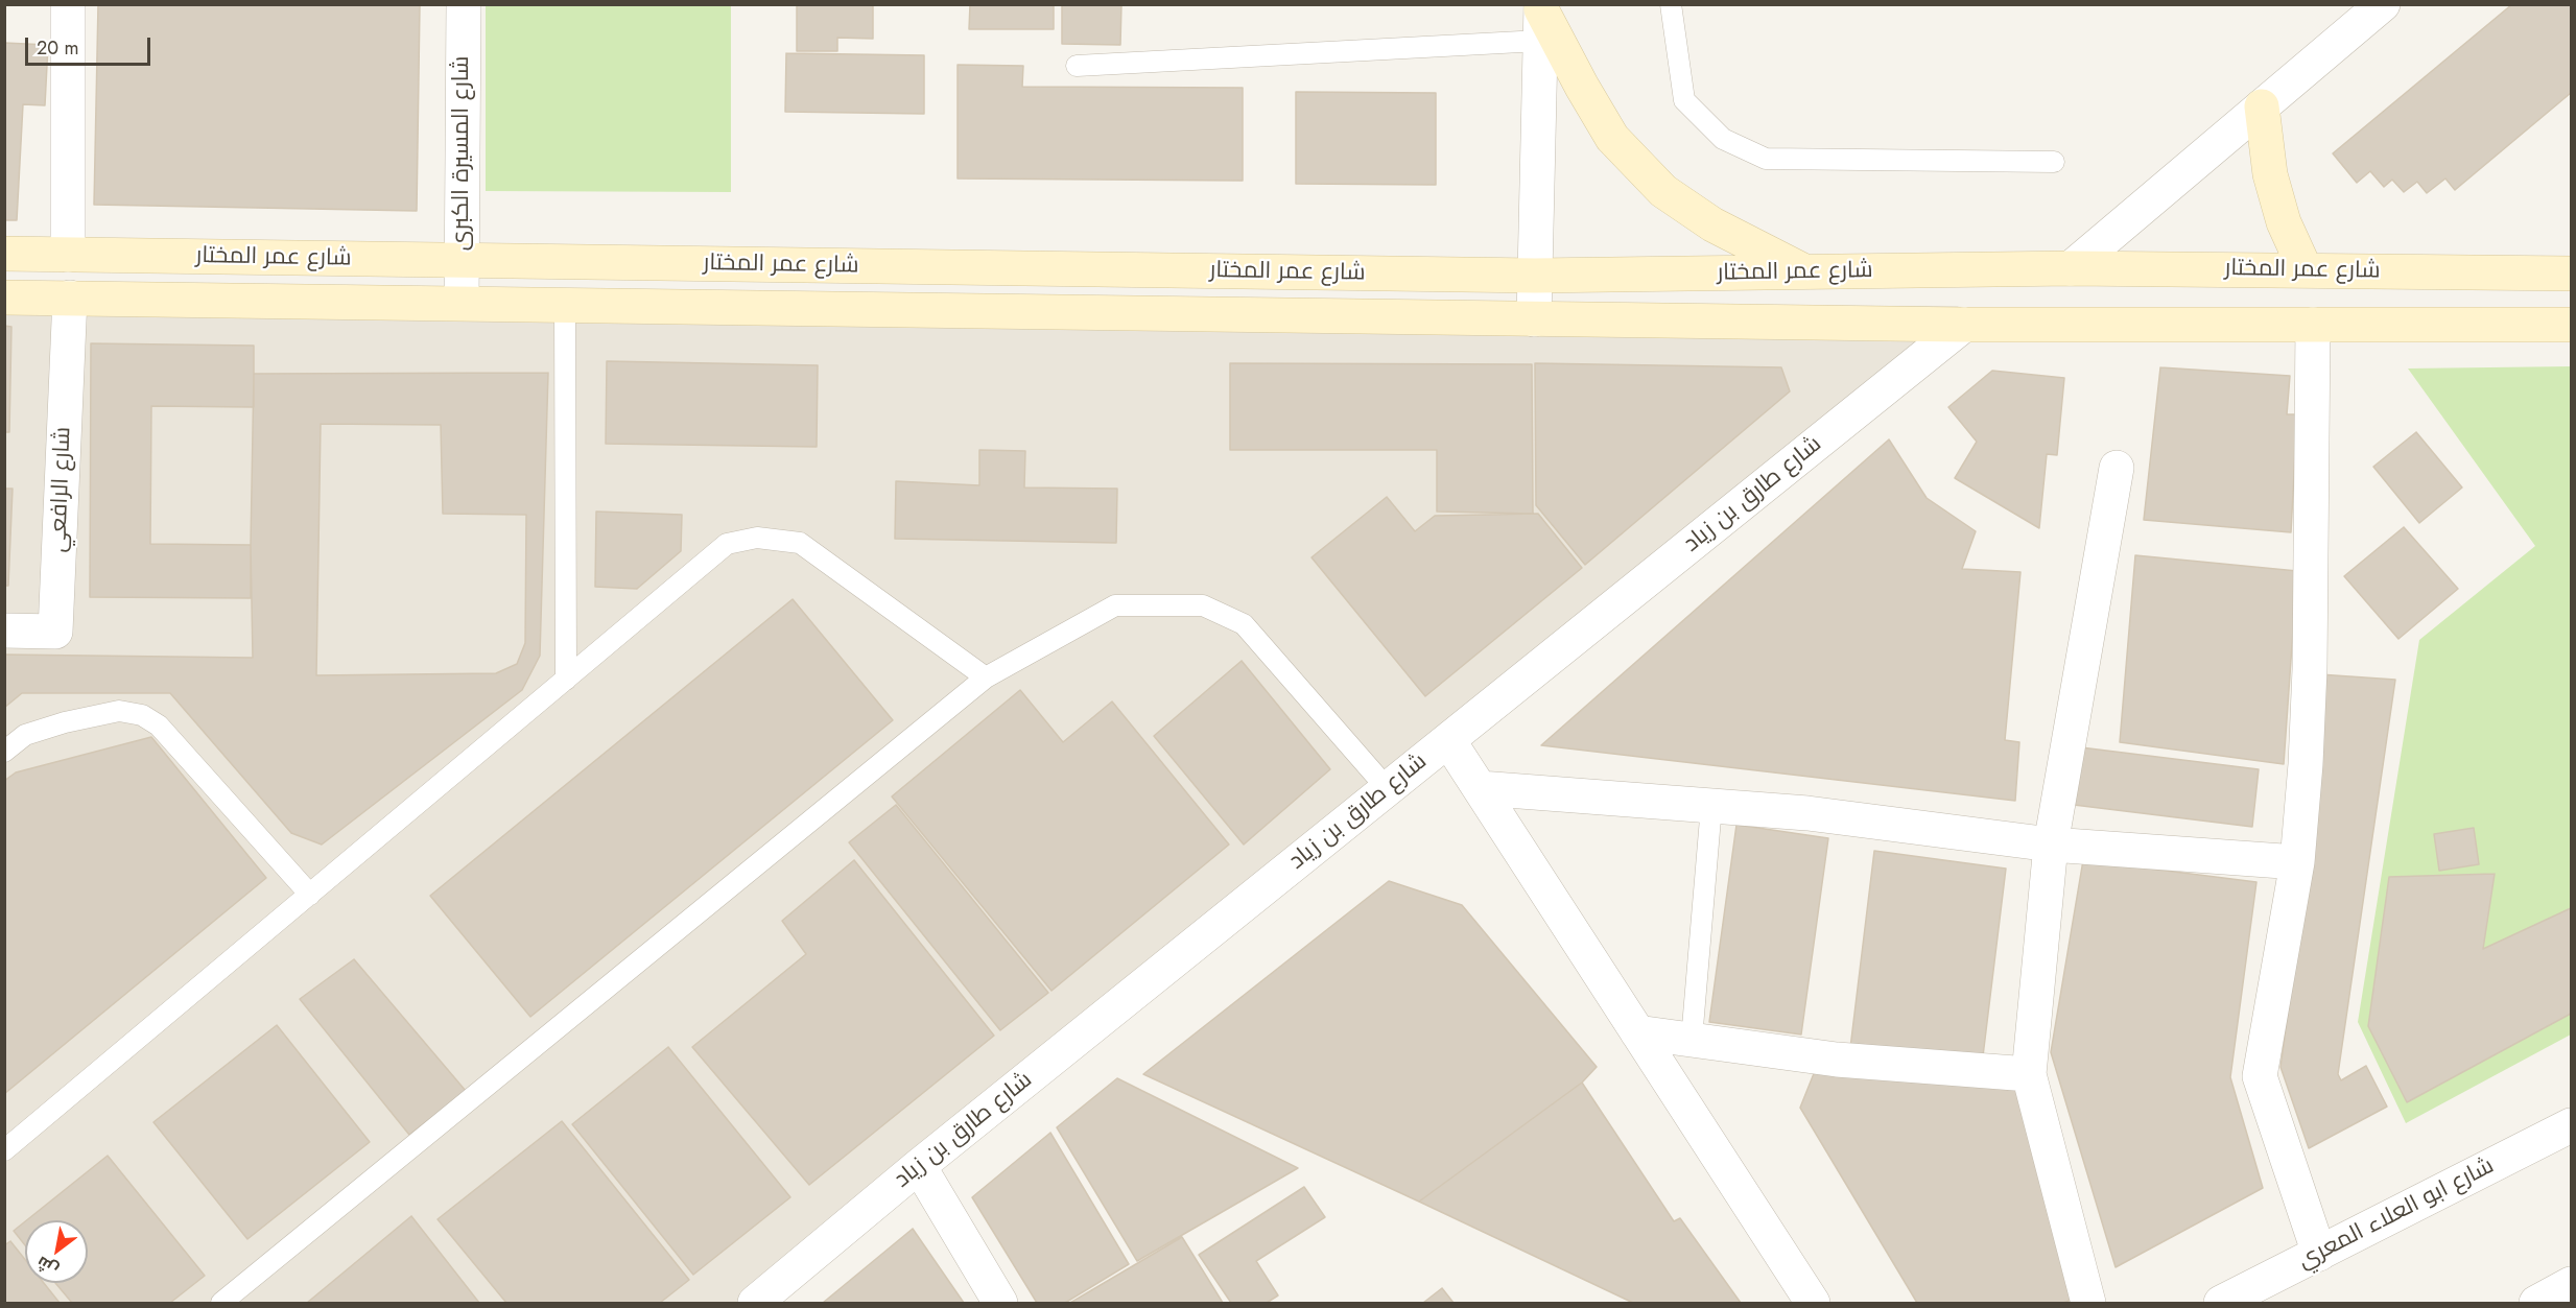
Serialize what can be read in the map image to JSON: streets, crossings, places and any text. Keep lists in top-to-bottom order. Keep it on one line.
{"streets":{"main road":["شارع عمر المختار"],"street":["شارع المسيرة الكبرى","شارع الرافعي","شارع طارق بن زياد","شارع ابو العلاء المعري"]},"crossings":[["شارع المسيرة الكبرى","شارع عمر المختار"],["شارع عمر المختار","شارع الرافعي"],["شارع عمر المختار","شارع طارق بن زياد"]],"scale_bar":"20 m","north":"bottom left"}
